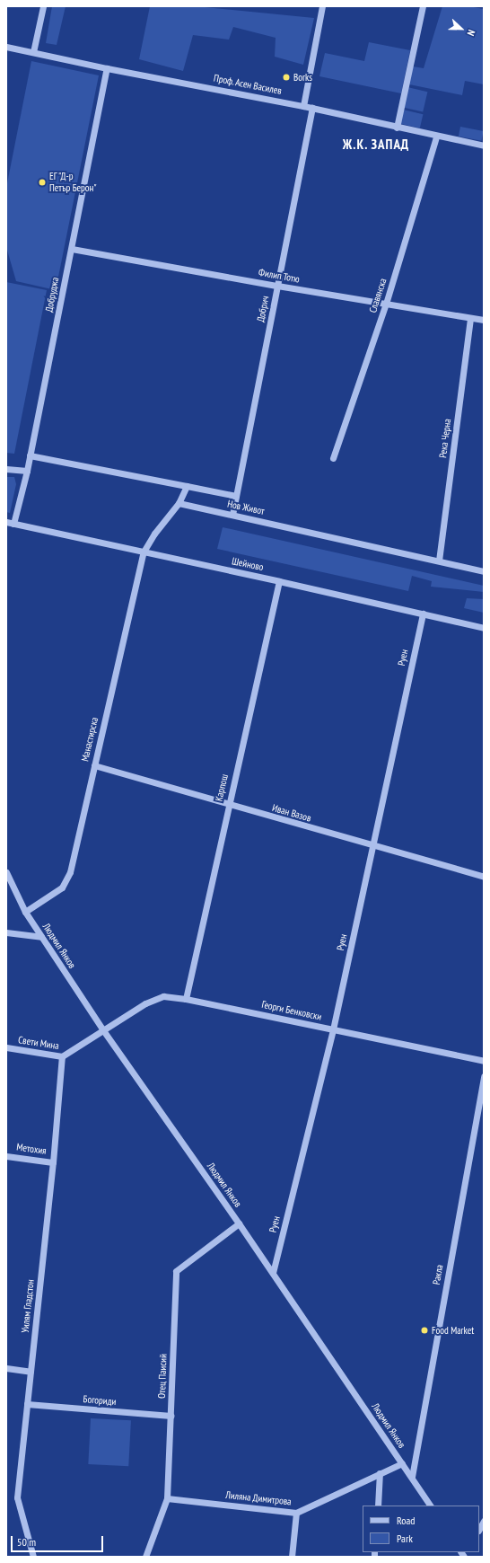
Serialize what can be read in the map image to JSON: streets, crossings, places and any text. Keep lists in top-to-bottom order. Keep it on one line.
{"streets":{"street":["Проф. Асен Василев","Филип Тотю","Добруджа","Славянска","Добрич","Река Черна","Нов Живот","Шейново","Руен","Манастирска","Карпош","Иван Вазов","Людмил Янков","Георги Бенковски","Свети Мина","Метохия","Ракла","Уилям Гладстон","Отец Паисий","Богориди","Лиляна Димитрова"]},"crossings":[["Проф. Асен Василев","Добруджа"],["Проф. Асен Василев","Славянска"],["Проф. Асен Василев","Добрич"],["Филип Тотю","Добруджа"],["Филип Тотю","Славянска"],["Филип Тотю","Добрич"],["Филип Тотю","Река Черна"],["Добруджа","Шейново"],["Добрич","Нов Живот"],["Река Черна","Нов Живот"],["Шейново","Руен"],["Шейново","Манастирска"],["Шейново","Карпош"],["Руен","Иван Вазов"],["Руен","Людмил Янков"],["Руен","Георги Бенковски"],["Манастирска","Иван Вазов"],["Манастирска","Людмил Янков"],["Карпош","Иван Вазов"],["Карпош","Георги Бенковски"],["Людмил Янков","Георги Бенковски"],["Людмил Янков","Свети Мина"],["Людмил Янков","Ракла"],["Людмил Янков","Отец Паисий"],["Людмил Янков","Лиляна Димитрова"],["Георги Бенковски","Свети Мина"],["Свети Мина","Уилям Гладстон"],["Метохия","Уилям Гладстон"],["Уилям Гладстон","Богориди"],["Отец Паисий","Богориди"],["Отец Паисий","Лиляна Димитрова"]],"districts":["Ж.К. ЗАПАД"],"places":["Borks","ЕГ \"Д-р Петър Берон\"","Food Market"],"legend":["Road","Park"],"scale_bar":"50 m","north":"right"}
